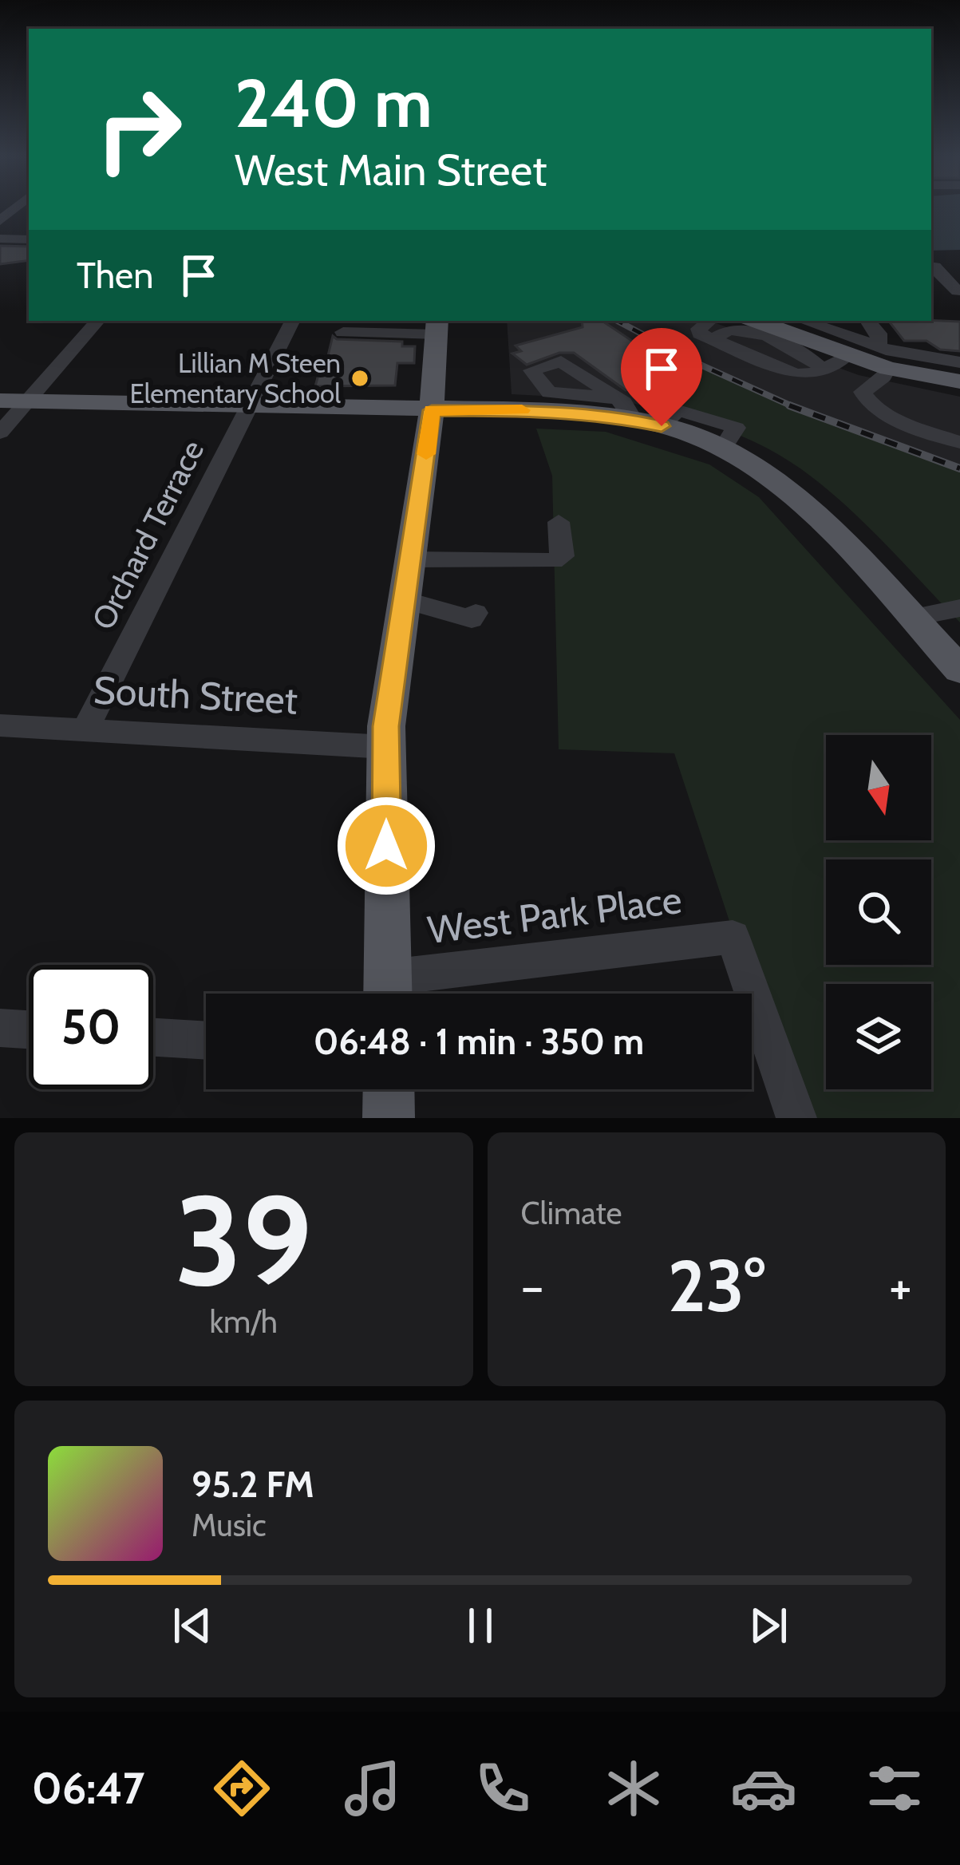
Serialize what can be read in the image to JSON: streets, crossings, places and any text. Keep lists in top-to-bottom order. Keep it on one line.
{"streets":{"street":["Orchard Terrace","South Street","West Park Place"]},"crossings":[["Orchard Terrace","South Street"]],"places":["Lillian M Steen Elementary School"],"north":"bottom","page":{"turn":["240 m","West Main Street"],"then":"Then","limit":"50","trip":"06:48 · 1 min · 350 m","tile":[["39","km/h"],"Climate"],"heat":["−","23°","+"],"song":["95.2 FM","Music"],"tabs":"06:47"}}
